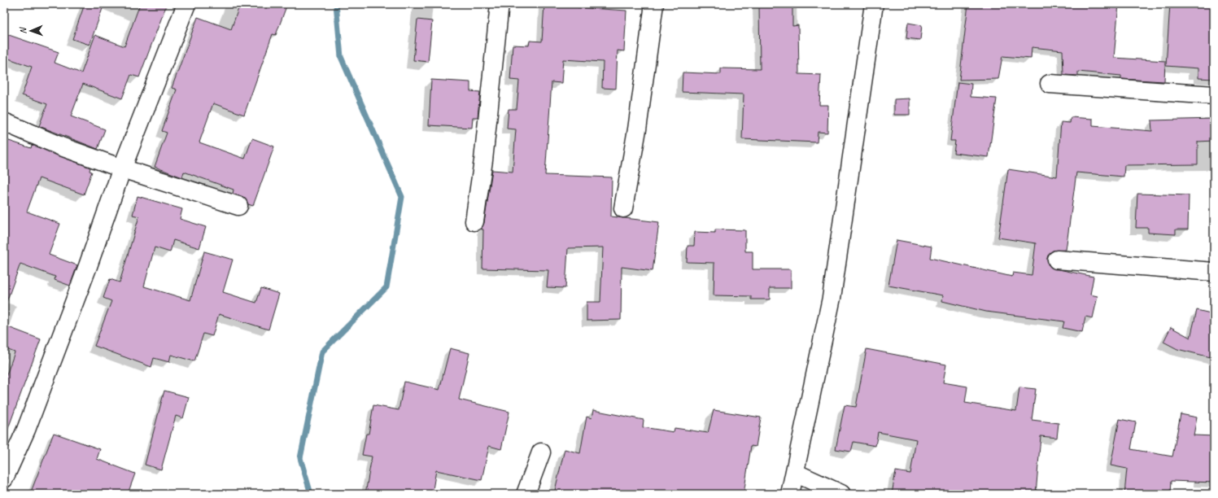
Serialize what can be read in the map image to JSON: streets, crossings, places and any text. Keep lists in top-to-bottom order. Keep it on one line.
{"north":"left"}
